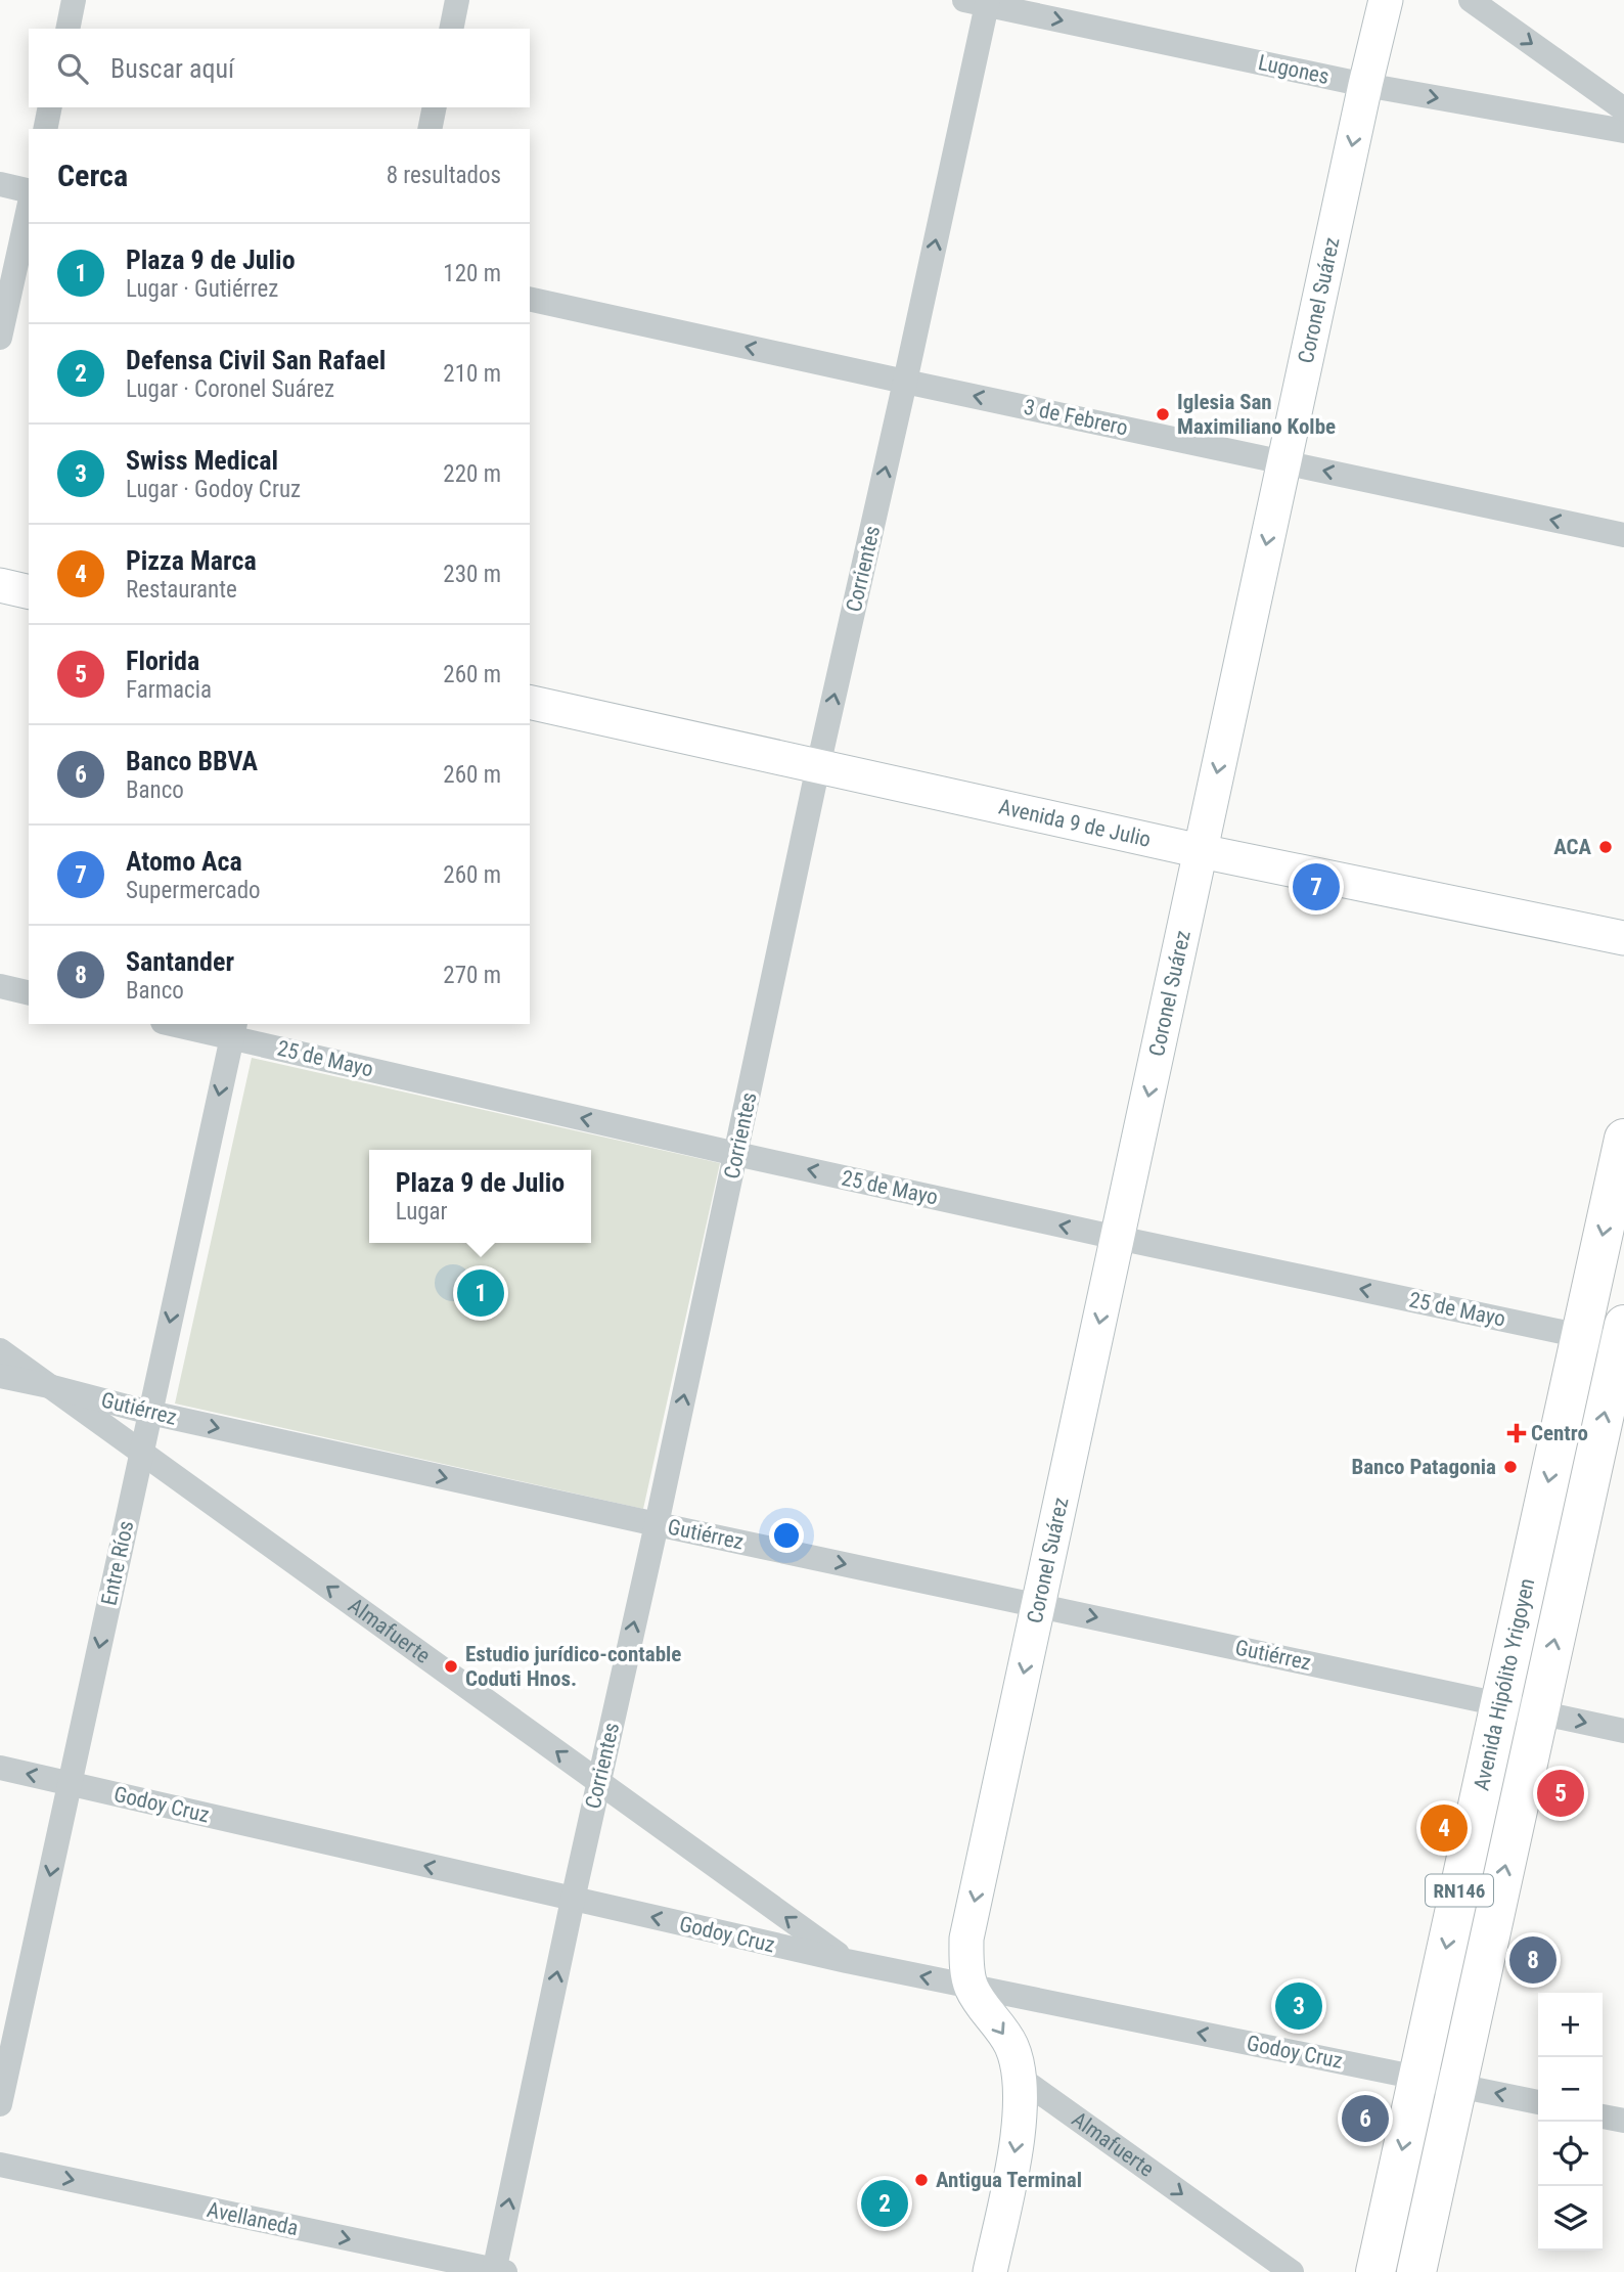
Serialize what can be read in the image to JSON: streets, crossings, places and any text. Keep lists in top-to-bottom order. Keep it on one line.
{"streets":{"highway":["Avenida Hipólito Yrigoyen","RN146"],"street":["Lugones","Coronel Suárez","3 de Febrero","Corrientes","Avenida 9 de Julio","25 de Mayo","Gutiérrez","Entre Ríos","Almafuerte","Godoy Cruz","Avellaneda"]},"crossings":[["Lugones","Coronel Suárez"],["Lugones","Corrientes"],["Coronel Suárez","3 de Febrero"],["Coronel Suárez","Avenida 9 de Julio"],["Coronel Suárez","25 de Mayo"],["Coronel Suárez","Gutiérrez"],["Coronel Suárez","Godoy Cruz"],["3 de Febrero","Corrientes"],["Corrientes","Avenida 9 de Julio"],["Corrientes","25 de Mayo"],["Corrientes","Gutiérrez"],["Corrientes","Almafuerte"],["Corrientes","Godoy Cruz"],["Corrientes","Avellaneda"],["25 de Mayo","Entre Ríos"],["25 de Mayo","Avenida Hipólito Yrigoyen"],["Gutiérrez","Entre Ríos"],["Gutiérrez","Almafuerte"],["Gutiérrez","Avenida Hipólito Yrigoyen"],["Entre Ríos","Almafuerte"],["Entre Ríos","Godoy Cruz"],["Almafuerte","Godoy Cruz"],["Avenida Hipólito Yrigoyen","Godoy Cruz"]],"one_way":["Lugones","Coronel Suárez","3 de Febrero","Corrientes","25 de Mayo","Gutiérrez","Entre Ríos","Godoy Cruz","Avellaneda"],"places":{"other":["Iglesia San Maximiliano Kolbe","ACA","Banco Patagonia","Estudio jurídico-contable Coduti Hnos.","Antigua Terminal"],"health":["Centro"]},"page":{"search":"Buscar aquí","heading":["Cerca","8 resultados"],"list":[{"mark":"1","name":"Plaza 9 de Julio","note":"Lugar · Gutiérrez","value":"120 m"},{"mark":"2","name":"Defensa Civil San Rafael","note":"Lugar · Coronel Suárez","value":"210 m"},{"mark":"3","name":"Swiss Medical","note":"Lugar · Godoy Cruz","value":"220 m"},{"mark":"4","name":"Pizza Marca","note":"Restaurante","value":"230 m"},{"mark":"5","name":"Florida","note":"Farmacia","value":"260 m"},{"mark":"6","name":"Banco BBVA","note":"Banco","value":"260 m"},{"mark":"7","name":"Atomo Aca","note":"Supermercado","value":"260 m"},{"mark":"8","name":"Santander","note":"Banco","value":"270 m"}],"pins":["7","1","5","4","8","3","6","2"],"popup":["Plaza 9 de Julio","Lugar"],"map_buttons":["+","−"]}}
